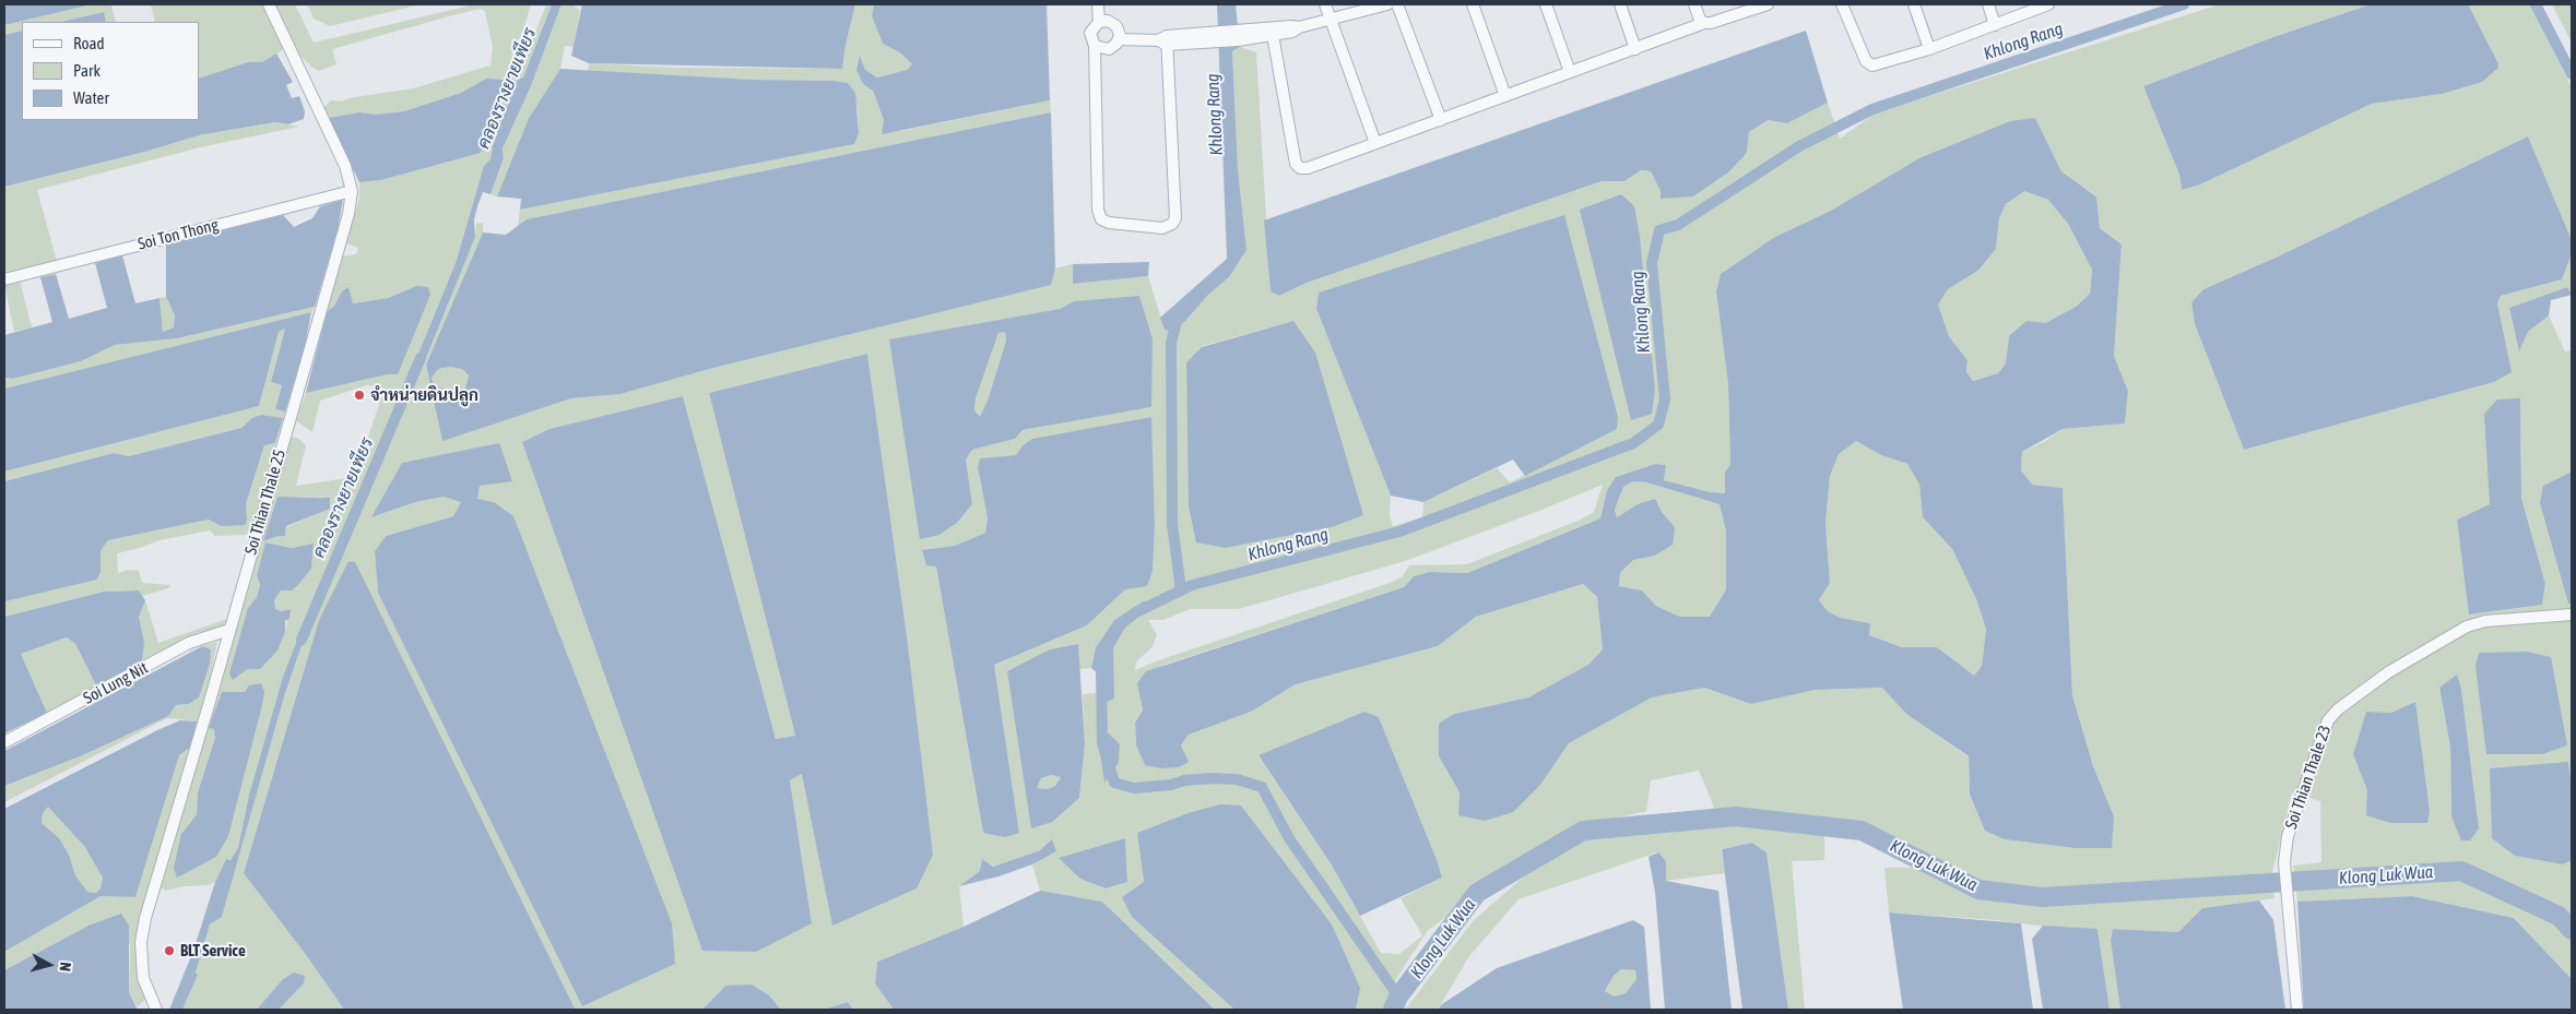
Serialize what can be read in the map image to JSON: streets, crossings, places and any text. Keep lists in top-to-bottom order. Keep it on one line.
{"streets":{"street":["Soi Ton Thong","Soi Thian Thale 25","Soi Lung Nit","Soi Thian Thale 23"]},"crossings":[["Soi Ton Thong","Soi Thian Thale 25"],["Soi Thian Thale 25","Soi Lung Nit"]],"water":["Khlong Rang","คลองรางยายเพียร","Klong Luk Wua"],"places":["จำหน่ายดินปลูก","BLT Service"],"legend":["Road","Park","Water"],"north":"right"}
